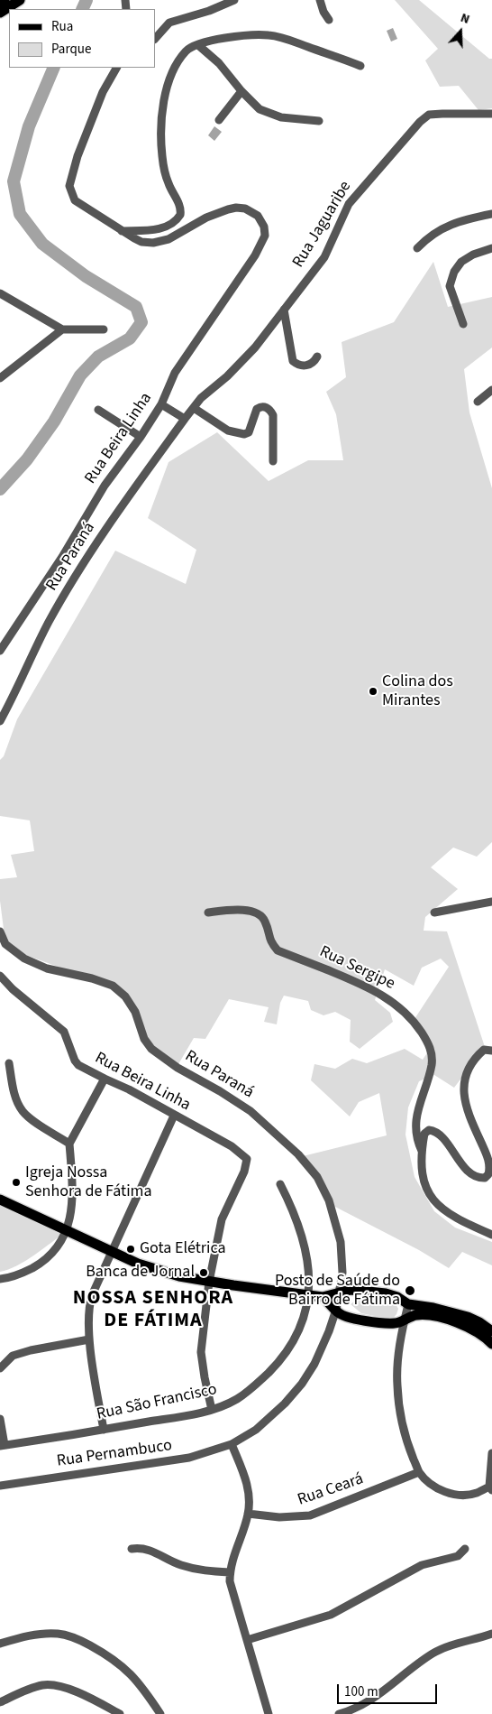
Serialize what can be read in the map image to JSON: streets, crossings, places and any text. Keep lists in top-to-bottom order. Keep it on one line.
{"streets":{"street":["Rua Jaguaribe","Rua Beira Linha","Rua Paraná","Rua Sergipe","Rua São Francisco","Rua Pernambuco","Rua Ceará"]},"crossings":[["Rua Jaguaribe","Rua Paraná"],["Rua Paraná","Rua Pernambuco"]],"districts":["NOSSA SENHORA DE FÁTIMA"],"places":["Colina dos Mirantes","Igreja Nossa Senhora de Fátima","Gota Elétrica","Banca de Jornal","Posto de Saúde do Bairro de Fátima"],"legend":["Rua","Parque"],"scale_bar":"100 m","north":"top"}
